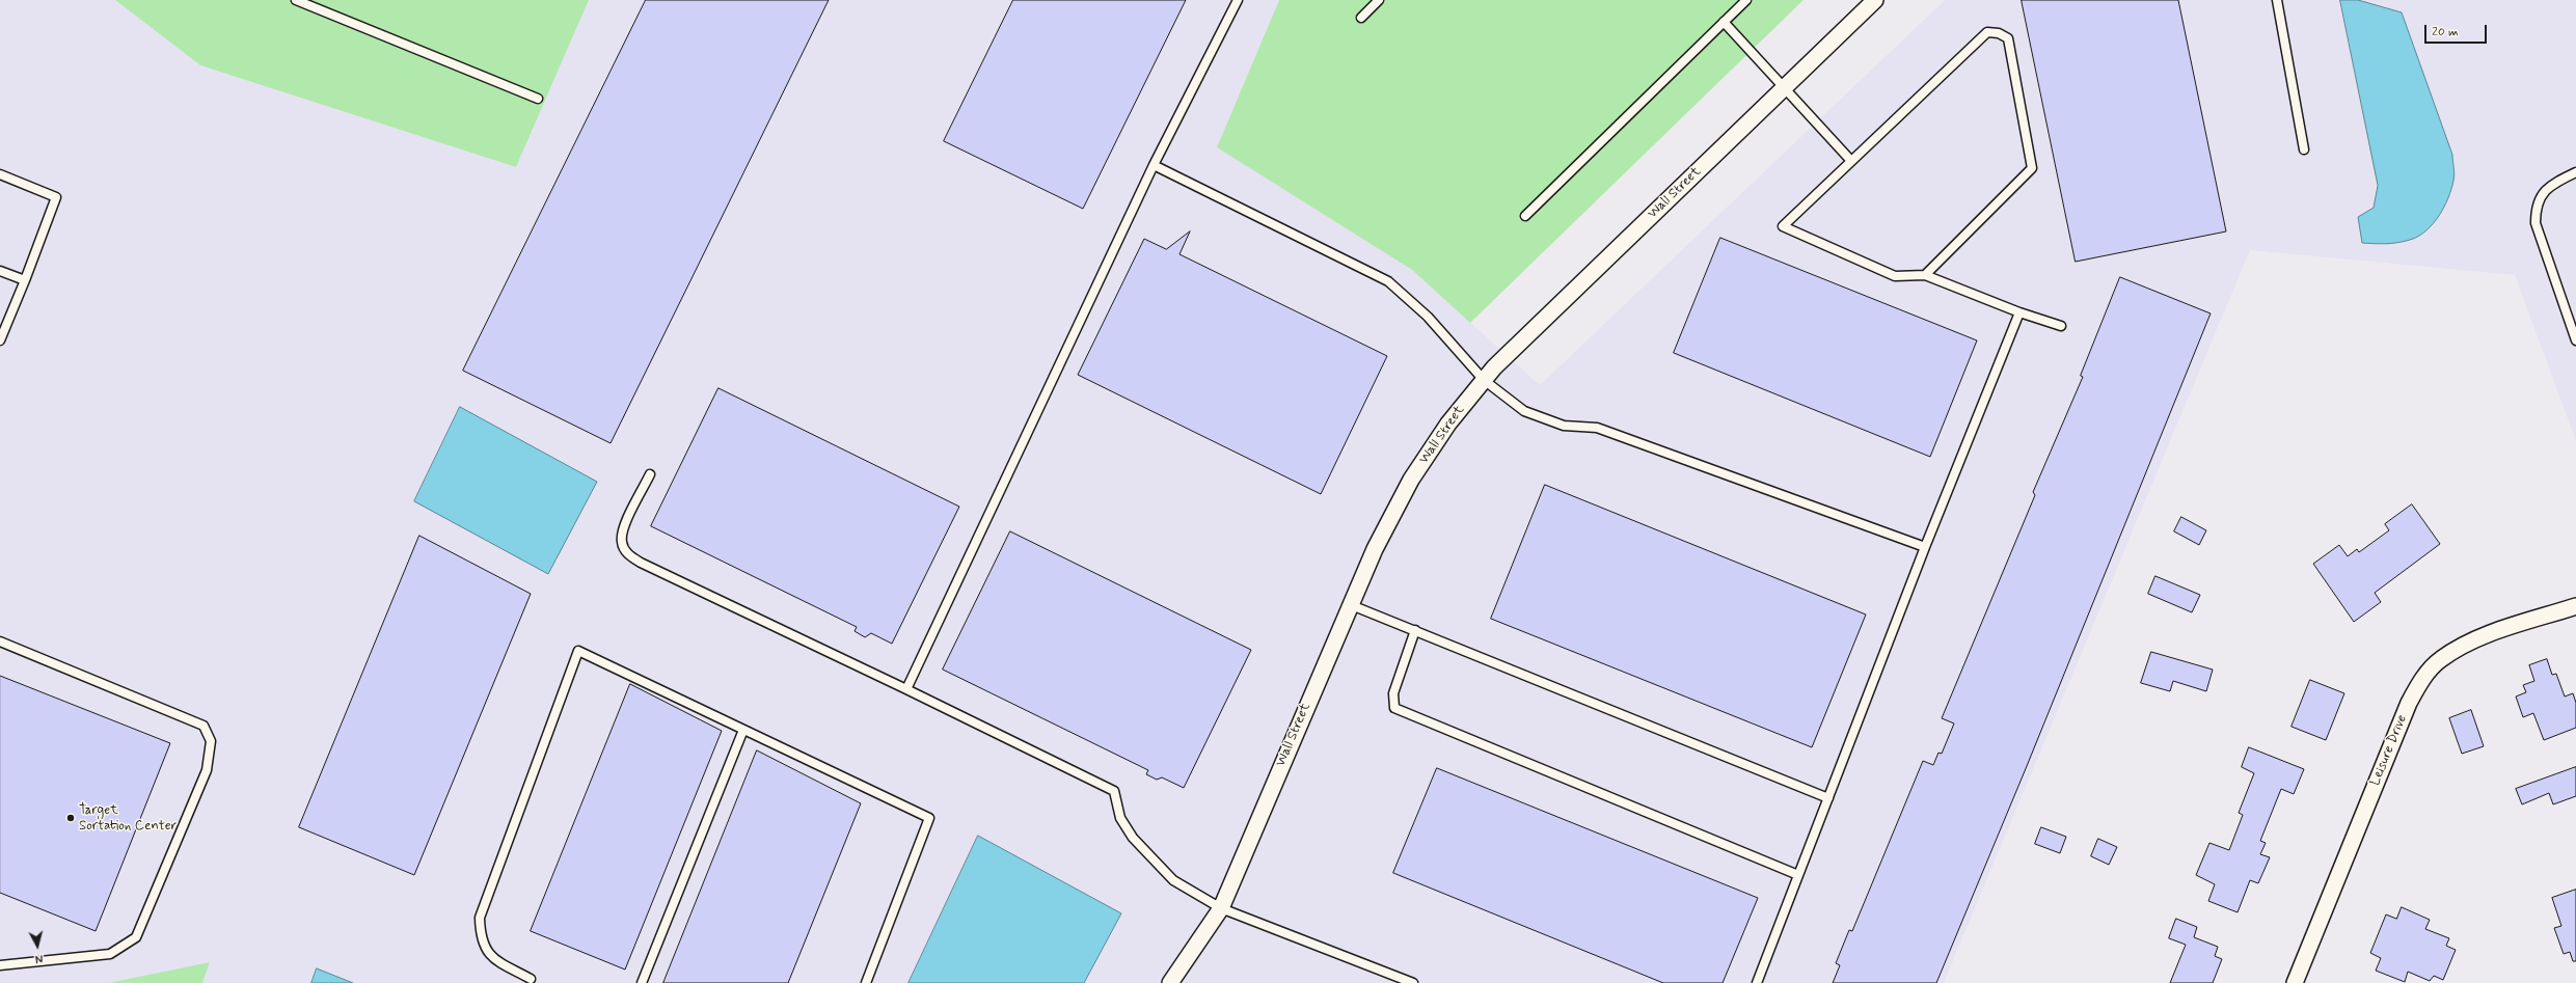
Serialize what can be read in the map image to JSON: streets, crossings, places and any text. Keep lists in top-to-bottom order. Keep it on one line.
{"streets":{"street":["Wall Street","Leisure Drive"]},"places":["Target Sortation Center"],"scale_bar":"20 m","north":"bottom"}
